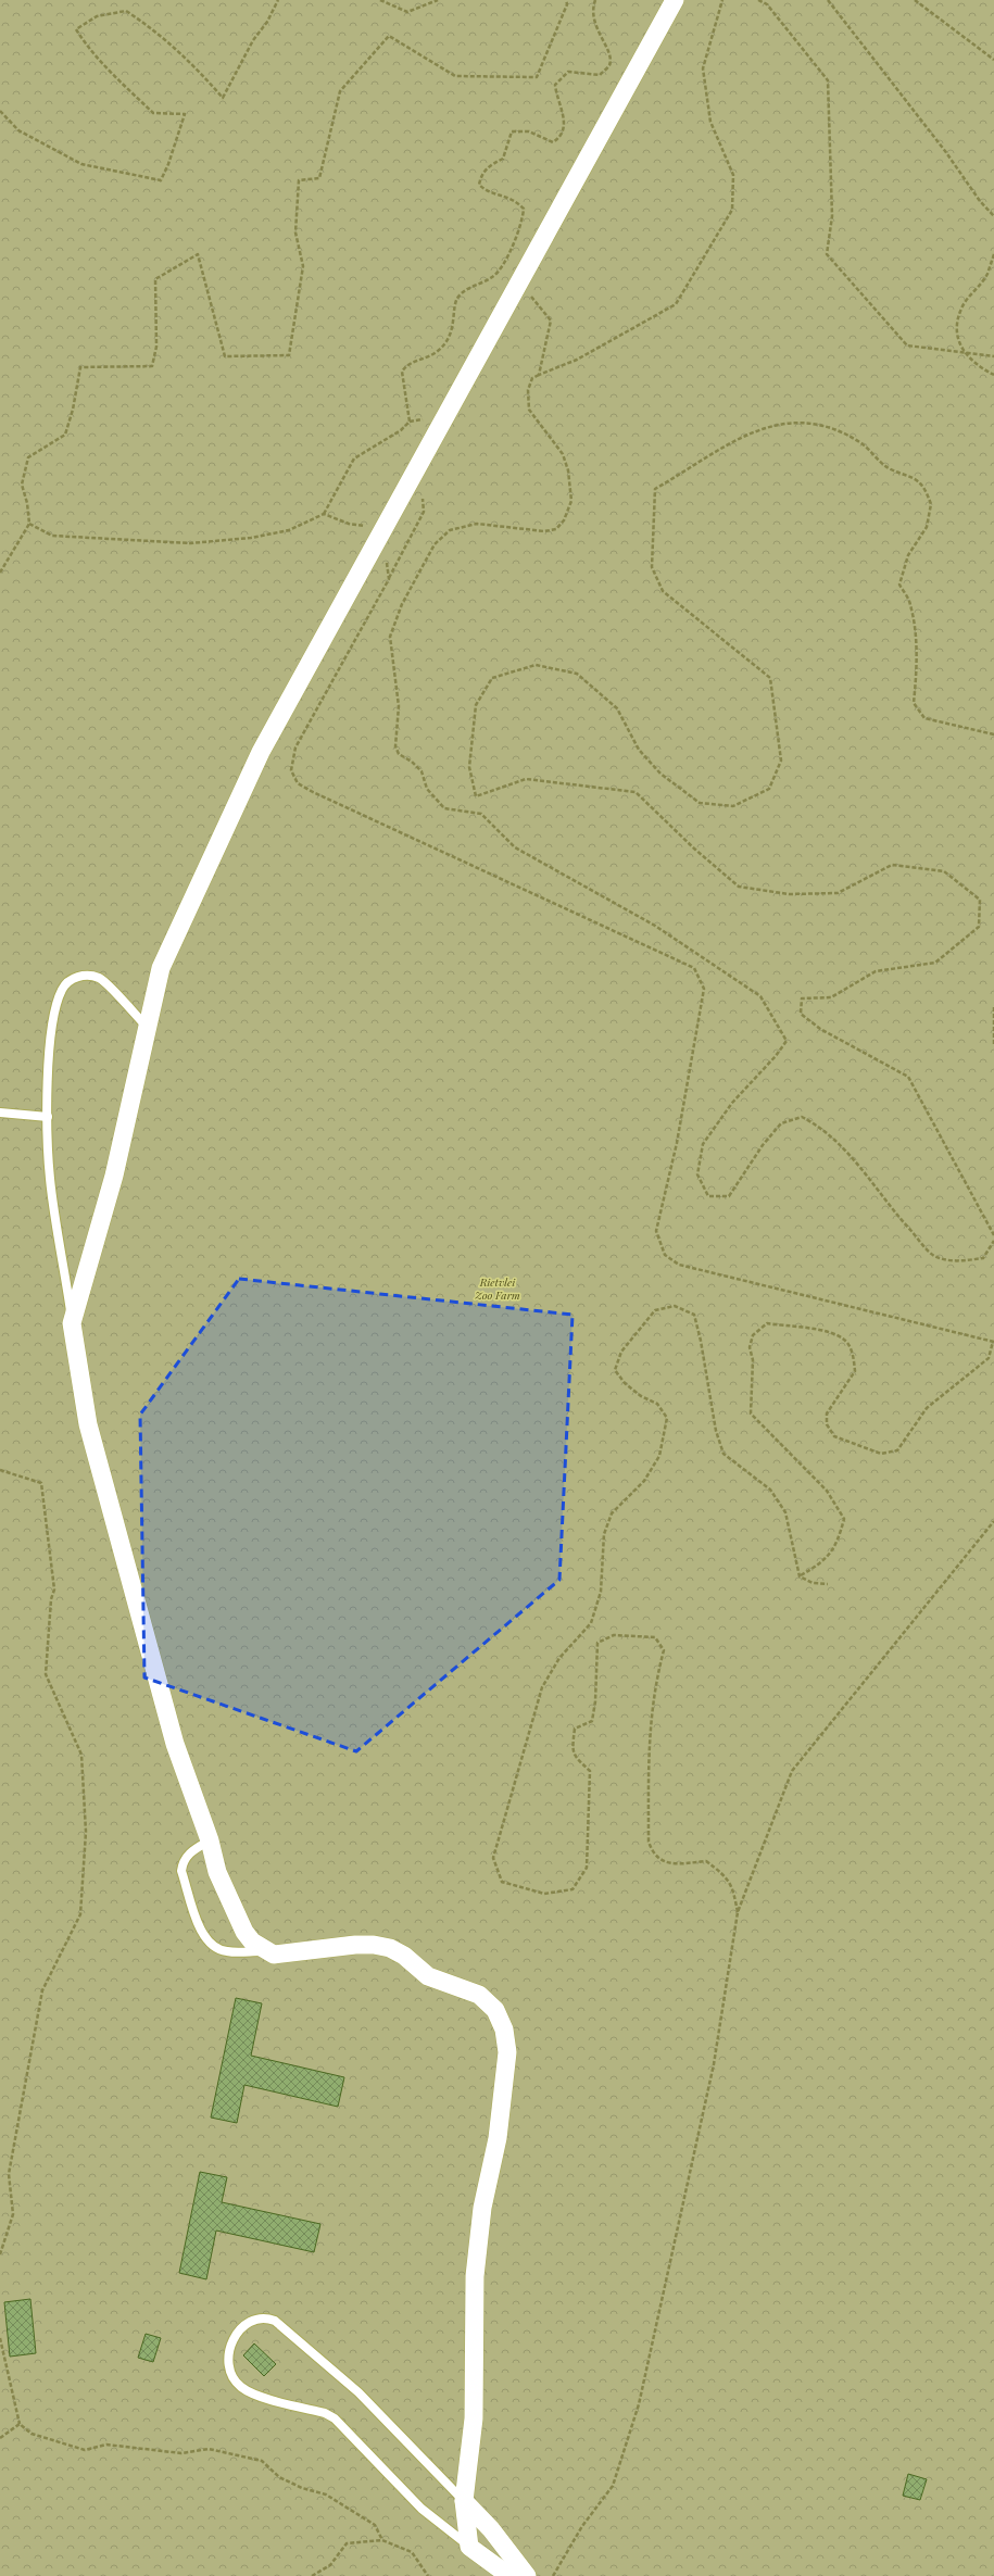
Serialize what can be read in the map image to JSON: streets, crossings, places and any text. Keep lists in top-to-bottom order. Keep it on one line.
{"parks":["Rietvlei Zoo Farm"]}
